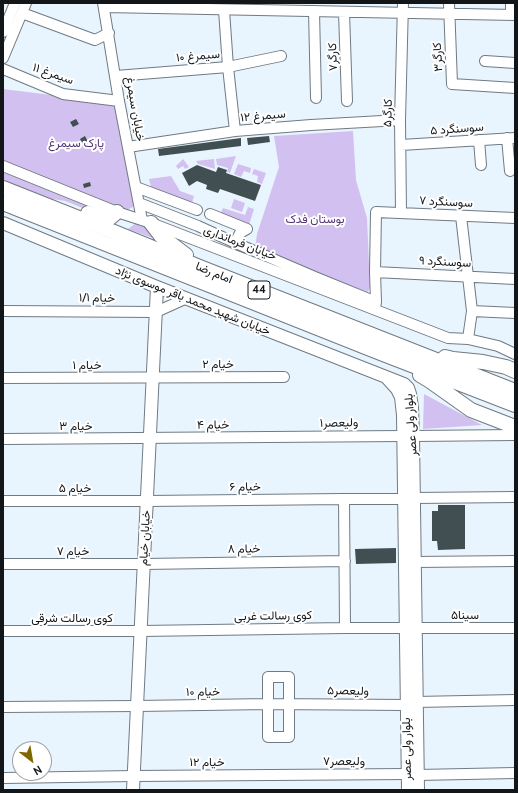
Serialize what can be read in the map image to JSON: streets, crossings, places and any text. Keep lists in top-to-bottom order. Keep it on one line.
{"streets":{"highway":["امام رضا","44"],"main road":["خیابان شهید محمد باقر موسوی نژاد","بلوار ولی عصر","خیابان خیام"],"street":["سیمرغ ۱۰","کارگر۷","کارگر۳","سیمرغ ۱۱","خیابان سیمرغ","کارگر۵","سیمرغ ۱۲","سوسنگرد ۵","سوسنگرد ۷","خیابان فرمانداری","سوسنگرد ۹","خیام ۱/۱","خیام ۲","خیام ۱","ولیعصر۱","خیام ۴","خیام ۳","خیام ۶","خیام ۵","خیام ۸","خیام ۷","سینا۵","کوی رسالت غربی","کوی رسالت شرقی","ولیعصر۵","خیام ۱۰","ولیعصر۷","خیام ۱۲"]},"crossings":[["سیمرغ ۱۰","خیابان سیمرغ"],["سیمرغ ۱۱","خیابان سیمرغ"],["خیابان سیمرغ","سیمرغ ۱۲"],["خیابان سیمرغ","خیابان فرمانداری"],["کارگر۵","سیمرغ ۱۲"],["کارگر۵","سوسنگرد ۵"],["کارگر۵","سوسنگرد ۷"],["سوسنگرد ۷","سوسنگرد ۹"],["خیام ۱/۱","خیابان خیام"],["خیابان شهید محمد باقر موسوی نژاد","بلوار ولی عصر"],["خیابان شهید محمد باقر موسوی نژاد","خیابان خیام"],["خیام ۲","خیام ۱"],["خیام ۲","خیابان خیام"],["خیام ۱","خیابان خیام"],["ولیعصر۱","خیام ۴"],["ولیعصر۱","بلوار ولی عصر"],["خیام ۴","خیام ۳"],["خیام ۴","خیابان خیام"],["بلوار ولی عصر","خیام ۶"],["بلوار ولی عصر","سینا۵"],["بلوار ولی عصر","کوی رسالت غربی"],["بلوار ولی عصر","ولیعصر۵"],["بلوار ولی عصر","ولیعصر۷"],["خیام ۳","خیابان خیام"],["خیام ۶","خیام ۵"],["خیام ۶","خیابان خیام"],["خیام ۵","خیابان خیام"],["خیابان خیام","خیام ۸"],["خیابان خیام","خیام ۷"],["خیابان خیام","کوی رسالت غربی"],["خیابان خیام","کوی رسالت شرقی"],["خیابان خیام","خیام ۱۰"],["خیابان خیام","خیام ۱۲"],["خیام ۸","خیام ۷"],["سینا۵","کوی رسالت غربی"],["کوی رسالت غربی","کوی رسالت شرقی"],["ولیعصر۵","خیام ۱۰"],["ولیعصر۷","خیام ۱۲"]],"parks":["پارک سیمرغ","بوستان فدک"],"north":"bottom right"}
